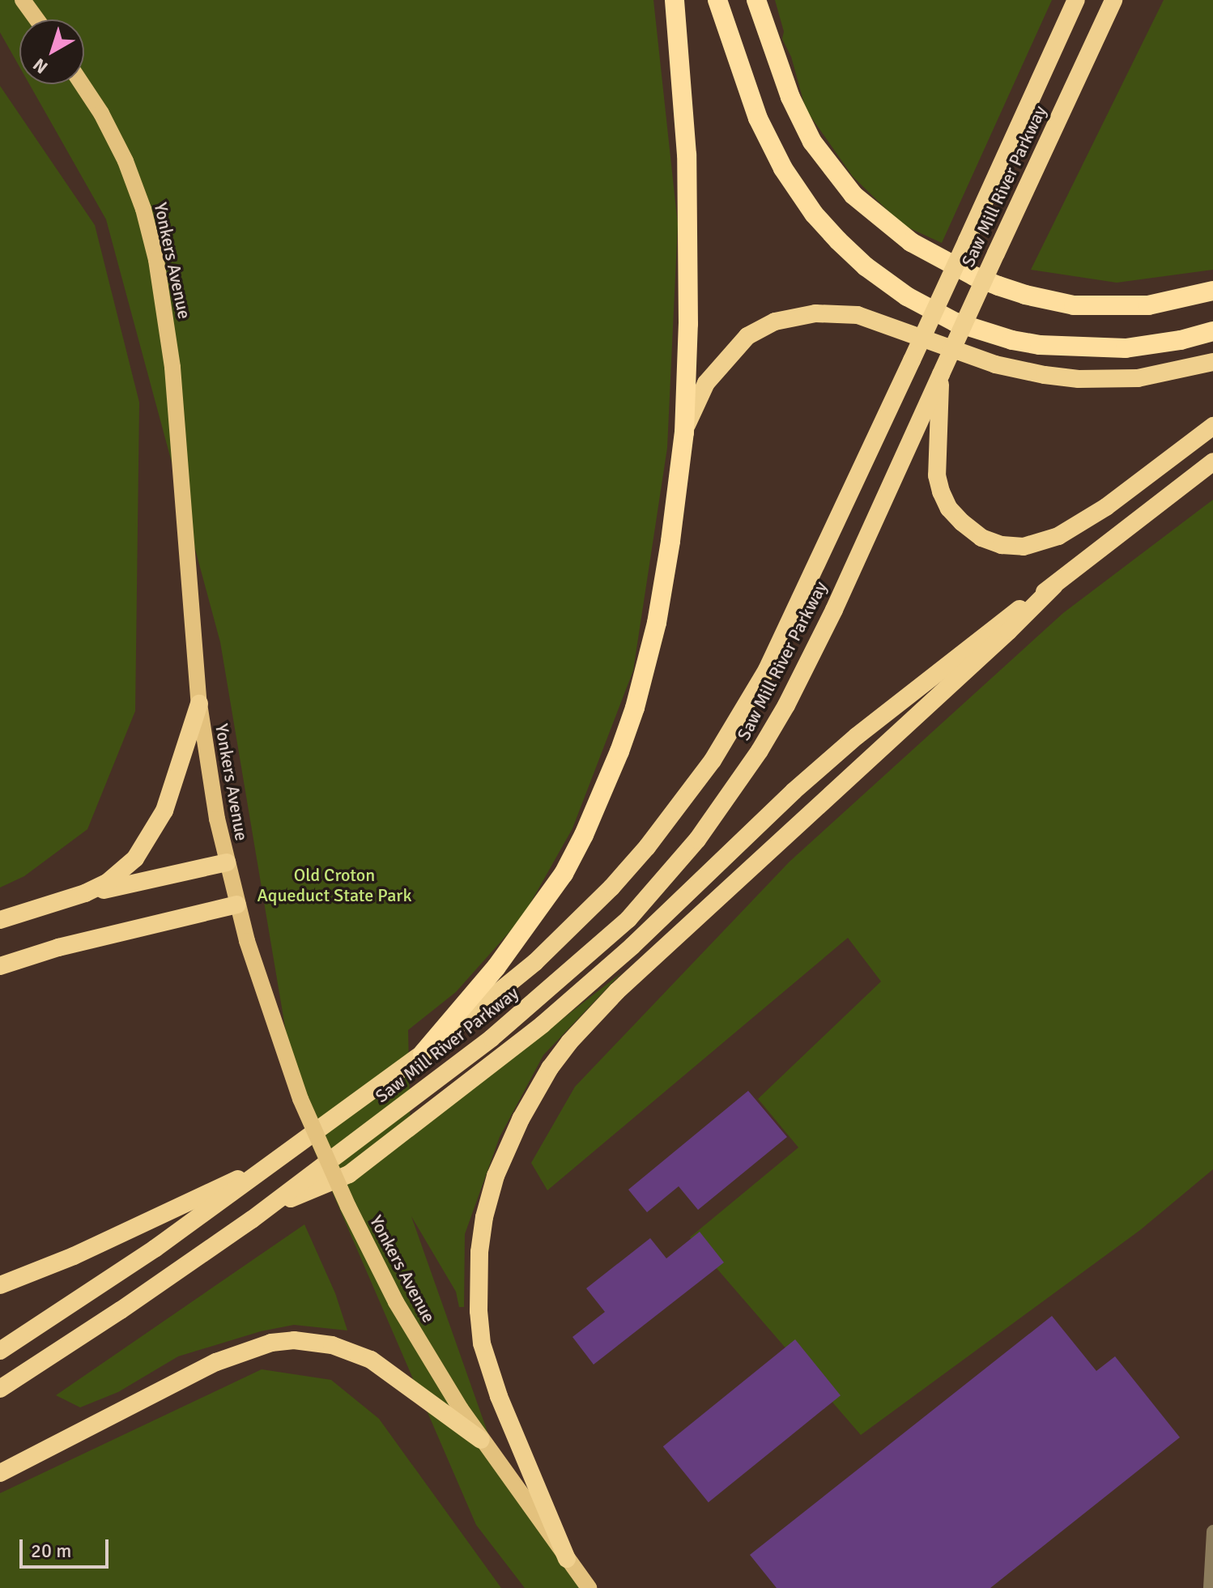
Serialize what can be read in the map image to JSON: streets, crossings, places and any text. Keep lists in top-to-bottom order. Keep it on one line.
{"streets":{"highway":["Saw Mill River Parkway"],"main road":["Yonkers Avenue"]},"parks":["Old Croton Aqueduct State Park"],"scale_bar":"20 m","north":"bottom left"}
